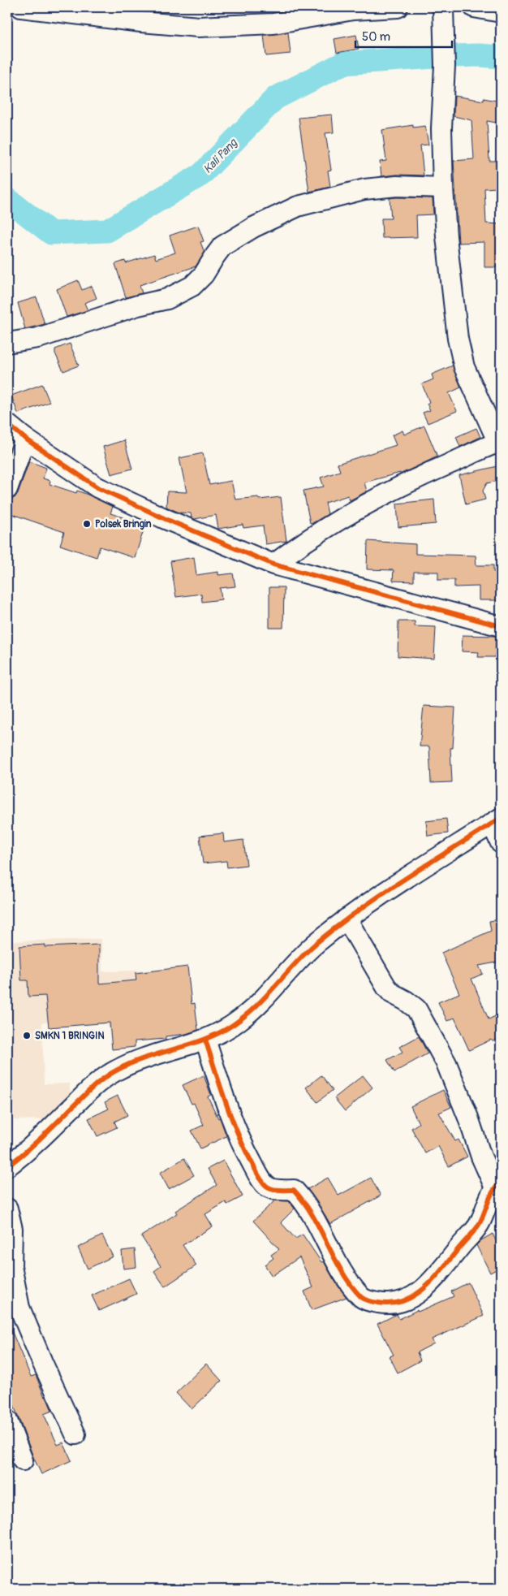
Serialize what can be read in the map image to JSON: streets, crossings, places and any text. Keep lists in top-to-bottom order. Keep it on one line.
{"water":["Kali Pang"],"places":["Polsek Bringin","SMKN 1 BRINGIN"],"scale_bar":"50 m"}
